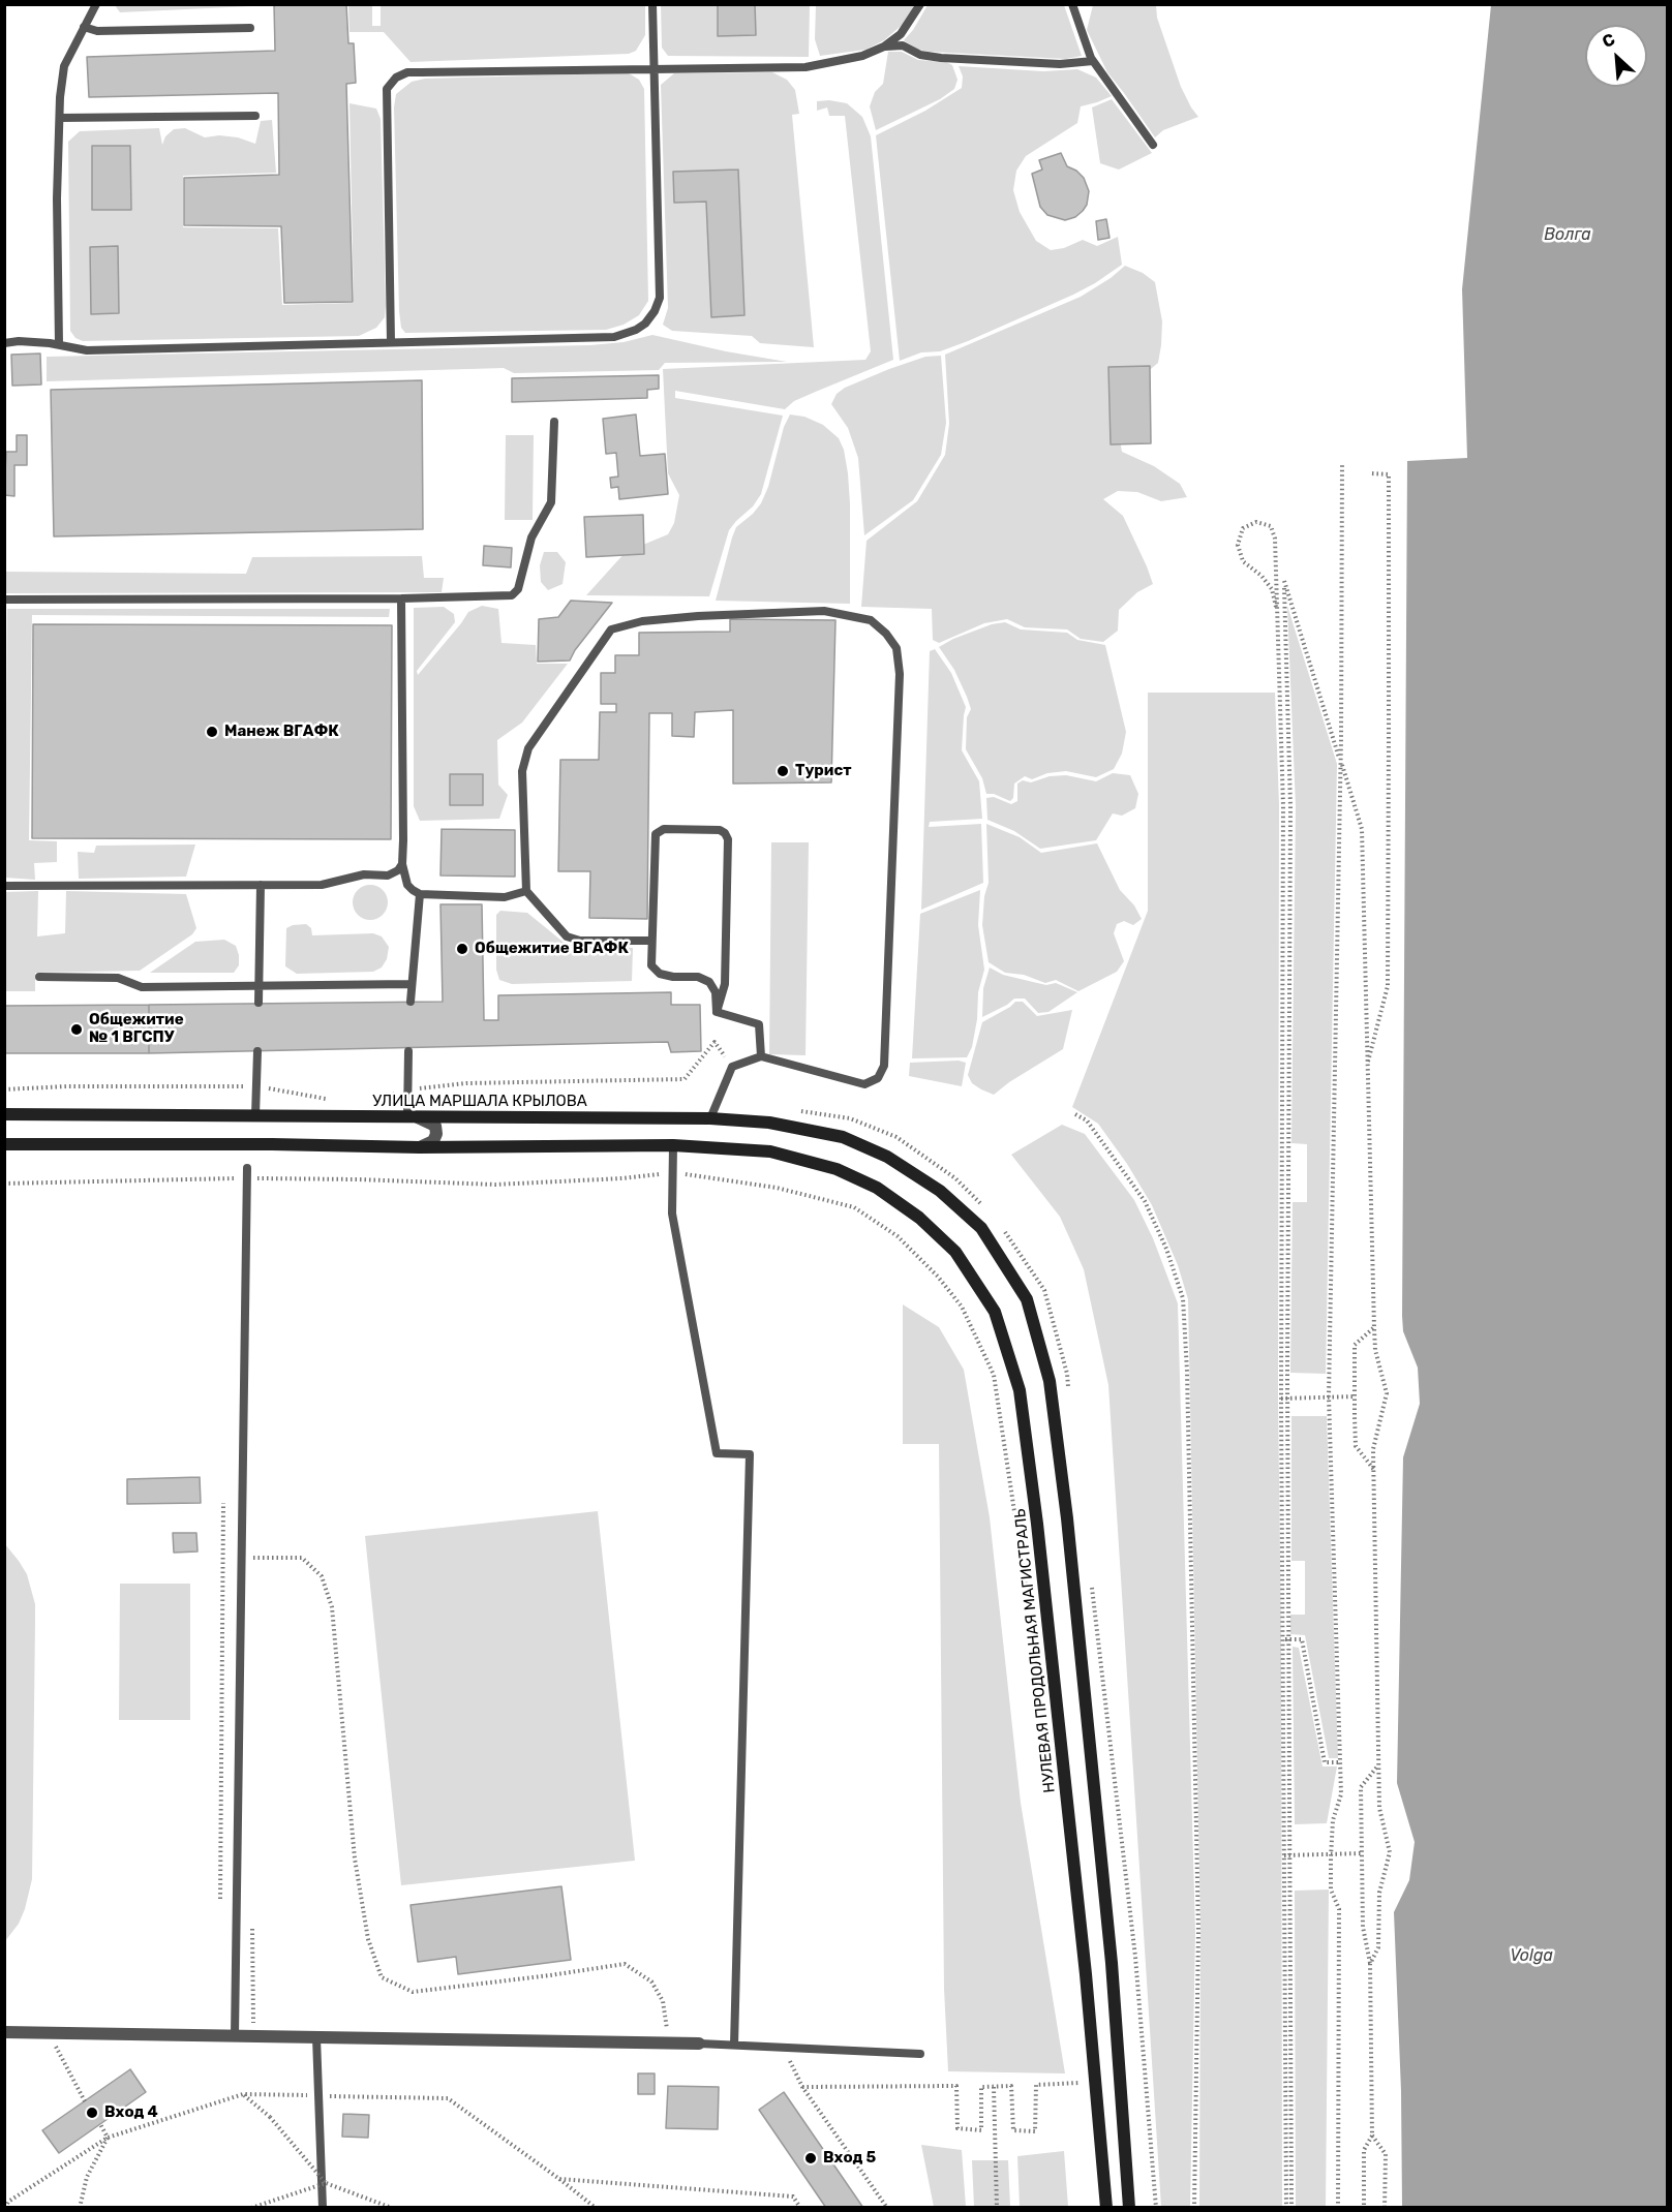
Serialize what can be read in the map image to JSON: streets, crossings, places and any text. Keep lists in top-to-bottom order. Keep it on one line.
{"streets":{"main road":["УЛИЦА МАРШАЛА КРЫЛОВА","НУЛЕВАЯ ПРОДОЛЬНАЯ МАГИСТРАЛЬ"]},"water":["Волга","Volga"],"places":["Манеж ВГАФК","Турист","Общежитие ВГАФК","Общежитие № 1 ВГСПУ","Вход 4","Вход 5"],"north":"top left"}
